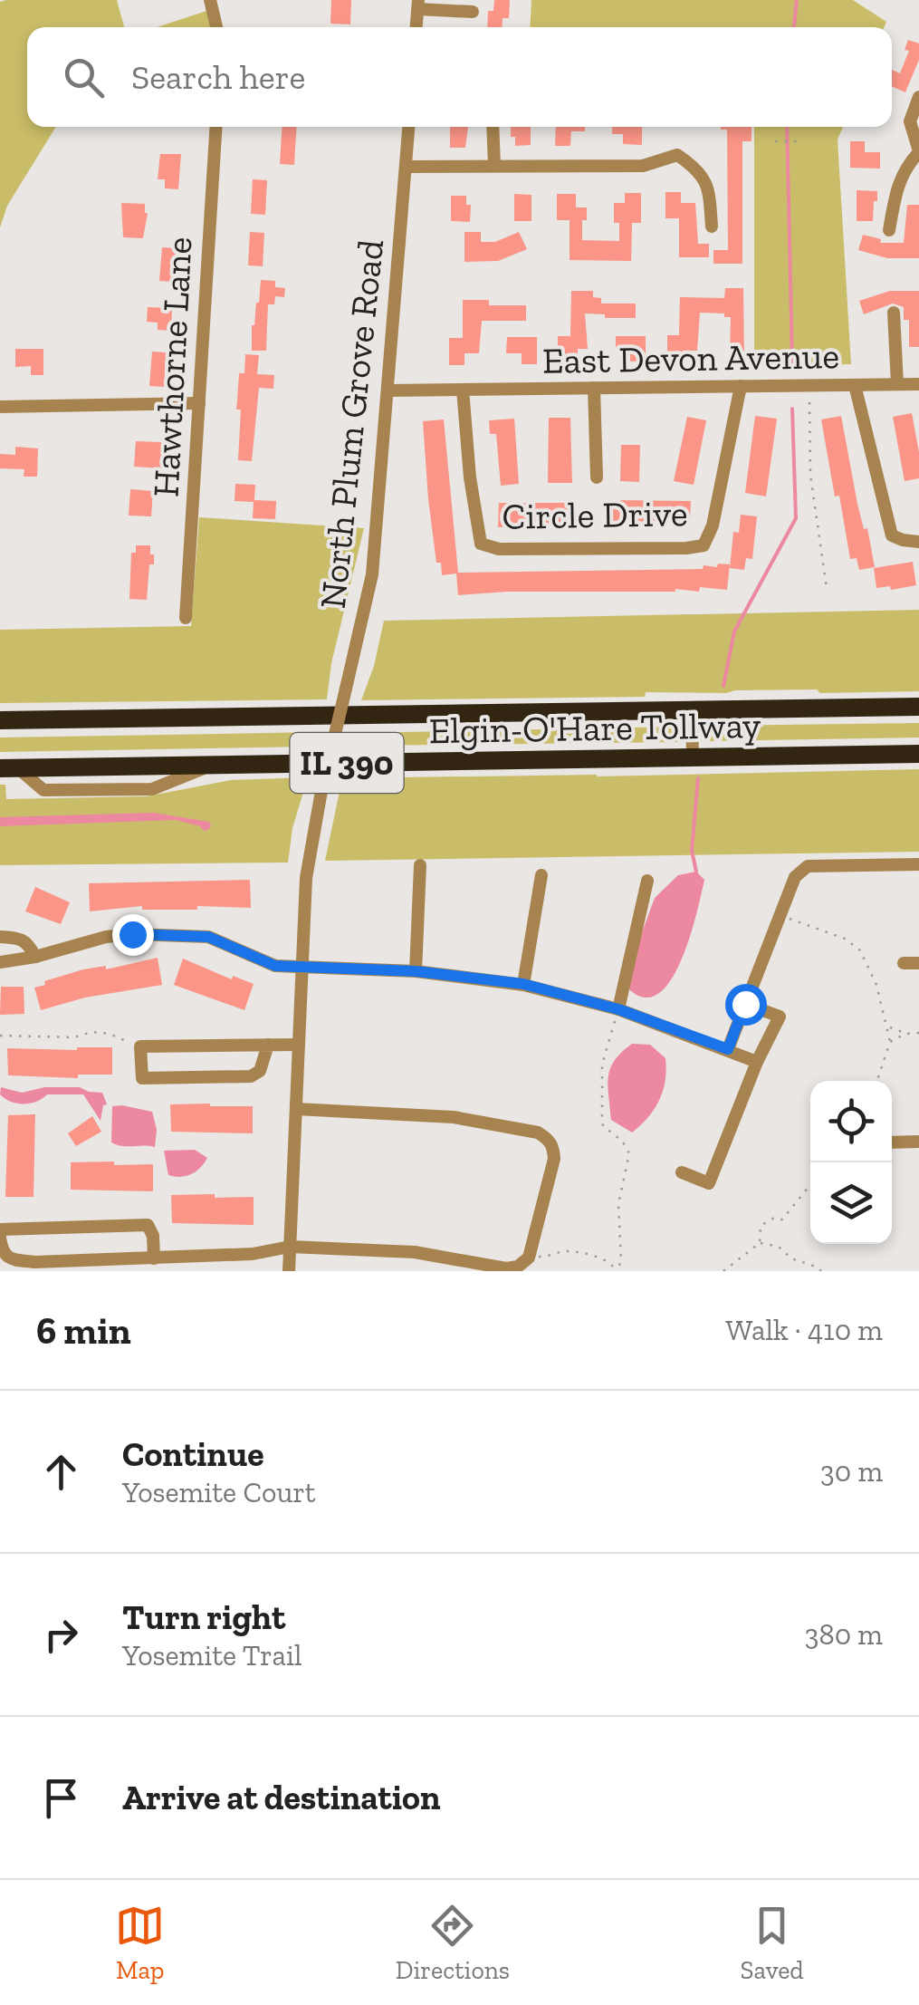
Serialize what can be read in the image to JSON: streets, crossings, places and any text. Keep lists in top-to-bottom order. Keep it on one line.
{"streets":{"highway":["Elgin-O'Hare Tollway","IL 390"],"street":["East Devon Avenue","Hawthorne Lane","North Plum Grove Road","Circle Drive"]},"crossings":[["East Devon Avenue","North Plum Grove Road"],["East Devon Avenue","Circle Drive"]],"page":{"search":"Search here","heading":["6 min","Walk · 410 m"],"list":[["Continue","Yosemite Court","30 m"],["Turn right","Yosemite Trail","380 m"],"Arrive at destination"],"nav":["Map","Directions","Saved"]}}
